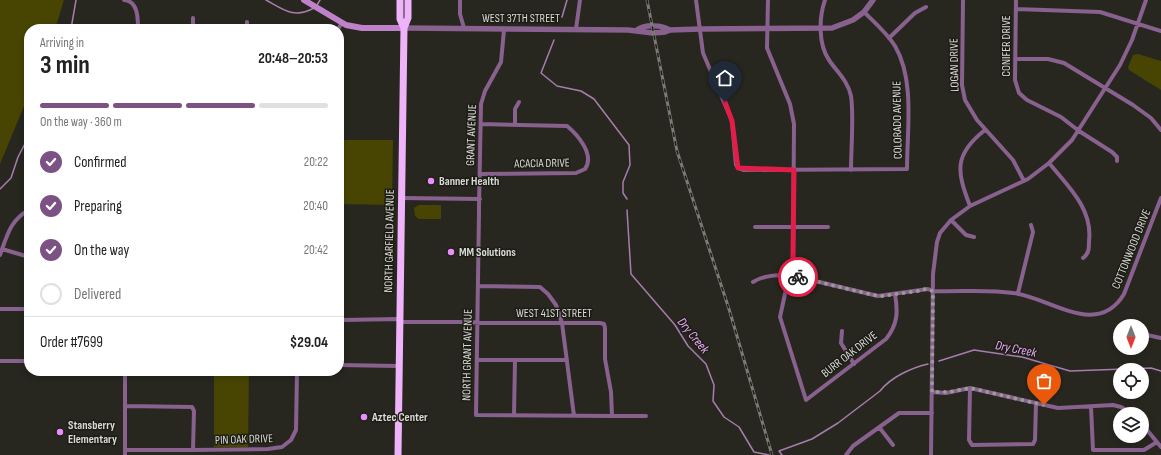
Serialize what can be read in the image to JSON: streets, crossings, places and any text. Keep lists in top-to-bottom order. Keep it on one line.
{"streets":{"highway":["NORTH GARFIELD AVENUE"],"street":["WEST 37TH STREET","CONIFER DRIVE","LOGAN DRIVE","COLORADO AVENUE","GRANT AVENUE","ACACIA DRIVE","COTTONWOOD DRIVE","WEST 41ST STREET","BURR OAK DRIVE","NORTH GRANT AVENUE","PIN OAK DRIVE"]},"crossings":[["WEST 37TH STREET","COLORADO AVENUE"],["WEST 37TH STREET","GRANT AVENUE"],["WEST 37TH STREET","NORTH GARFIELD AVENUE"],["GRANT AVENUE","ACACIA DRIVE"],["GRANT AVENUE","NORTH GRANT AVENUE"],["NORTH GARFIELD AVENUE","WEST 41ST STREET"],["COTTONWOOD DRIVE","BURR OAK DRIVE"],["WEST 41ST STREET","NORTH GRANT AVENUE"]],"water":["Dry Creek"],"places":["Banner Health","MM Solutions","Aztec Center","Stansberry Elementary"],"north":"bottom","page":{"heading":["3 min","Arriving in","20:48–20:53"],"panel":["Order #7699","$29.04"],"bar":"On the way · 360 m","list":[["Confirmed","20:22"],["Preparing","20:40"],["On the way","20:42"],"Delivered"]}}
